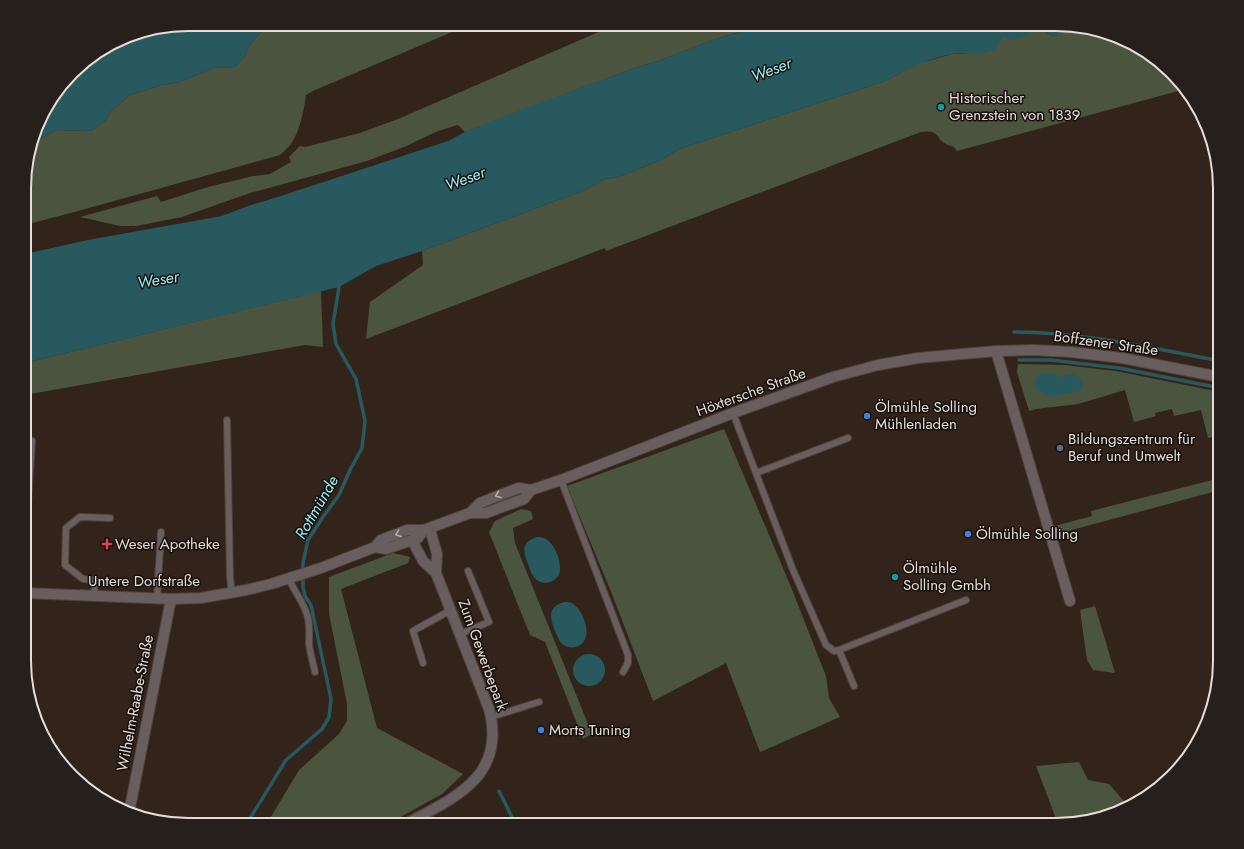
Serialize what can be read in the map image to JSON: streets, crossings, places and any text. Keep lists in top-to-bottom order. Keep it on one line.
{"streets":{"street":["Boffzener Straße","Höxtersche Straße","Untere Dorfstraße","Zum Gewerbepark","Wilhelm-Raabe-Straße"]},"crossings":[["Boffzener Straße","Höxtersche Straße"],["Höxtersche Straße","Untere Dorfstraße"],["Höxtersche Straße","Zum Gewerbepark"],["Untere Dorfstraße","Zum Gewerbepark"],["Untere Dorfstraße","Wilhelm-Raabe-Straße"]],"water":["Weser","Rottmünde"],"places":{"other":["Historischer Grenzstein von 1839","Ölmühle Solling Mühlenladen","Bildungszentrum für Beruf und Umwelt","Ölmühle Solling","Ölmühle Solling Gmbh","Morts Tuning"],"health":["Weser Apotheke"]}}
